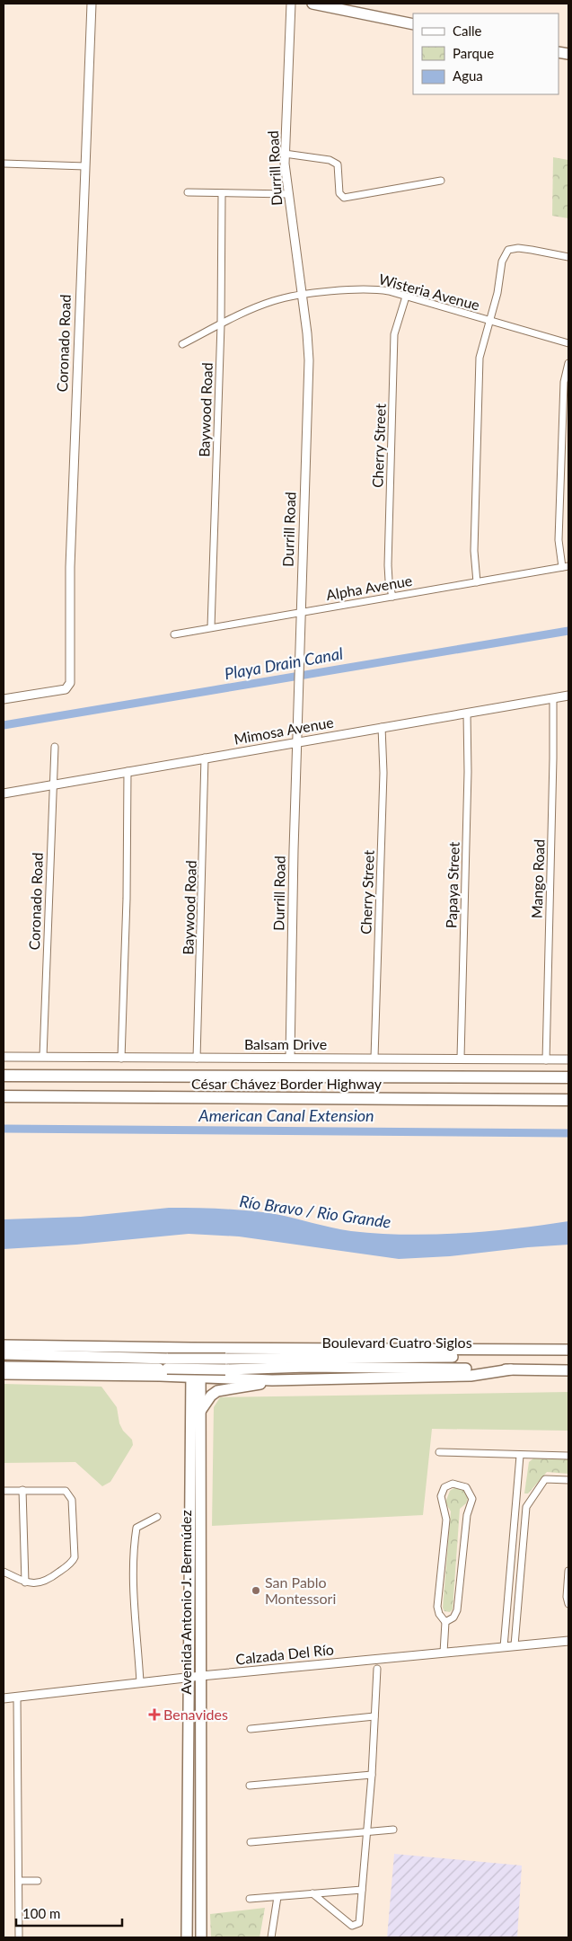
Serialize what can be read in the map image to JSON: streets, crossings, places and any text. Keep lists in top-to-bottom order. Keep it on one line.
{"streets":{"highway":["César Chávez Border Highway"],"main road":["Boulevard Cuatro Siglos","Avenida Antonio J. Bermúdez"],"street":["Durrill Road","Wisteria Avenue","Coronado Road","Baywood Road","Cherry Street","Alpha Avenue","Mimosa Avenue","Mango Road","Papaya Street","Balsam Drive","Calzada Del Río"]},"crossings":[["Durrill Road","Wisteria Avenue"],["Durrill Road","Alpha Avenue"],["Durrill Road","Mimosa Avenue"],["Durrill Road","Balsam Drive"],["Wisteria Avenue","Baywood Road"],["Wisteria Avenue","Cherry Street"],["Coronado Road","Mimosa Avenue"],["Coronado Road","Balsam Drive"],["Baywood Road","Alpha Avenue"],["Baywood Road","Mimosa Avenue"],["Baywood Road","Balsam Drive"],["Cherry Street","Alpha Avenue"],["Cherry Street","Mimosa Avenue"],["Cherry Street","Balsam Drive"],["Mimosa Avenue","Mango Road"],["Mimosa Avenue","Papaya Street"],["Mango Road","Balsam Drive"],["Papaya Street","Balsam Drive"],["Avenida Antonio J. Bermúdez","Calzada Del Río"]],"water":["Playa Drain Canal","American Canal Extension","Río Bravo / Rio Grande"],"places":{"other":["San Pablo Montessori"],"health":["Benavides"]},"legend":["Calle","Parque","Agua"],"scale_bar":"100 m"}
